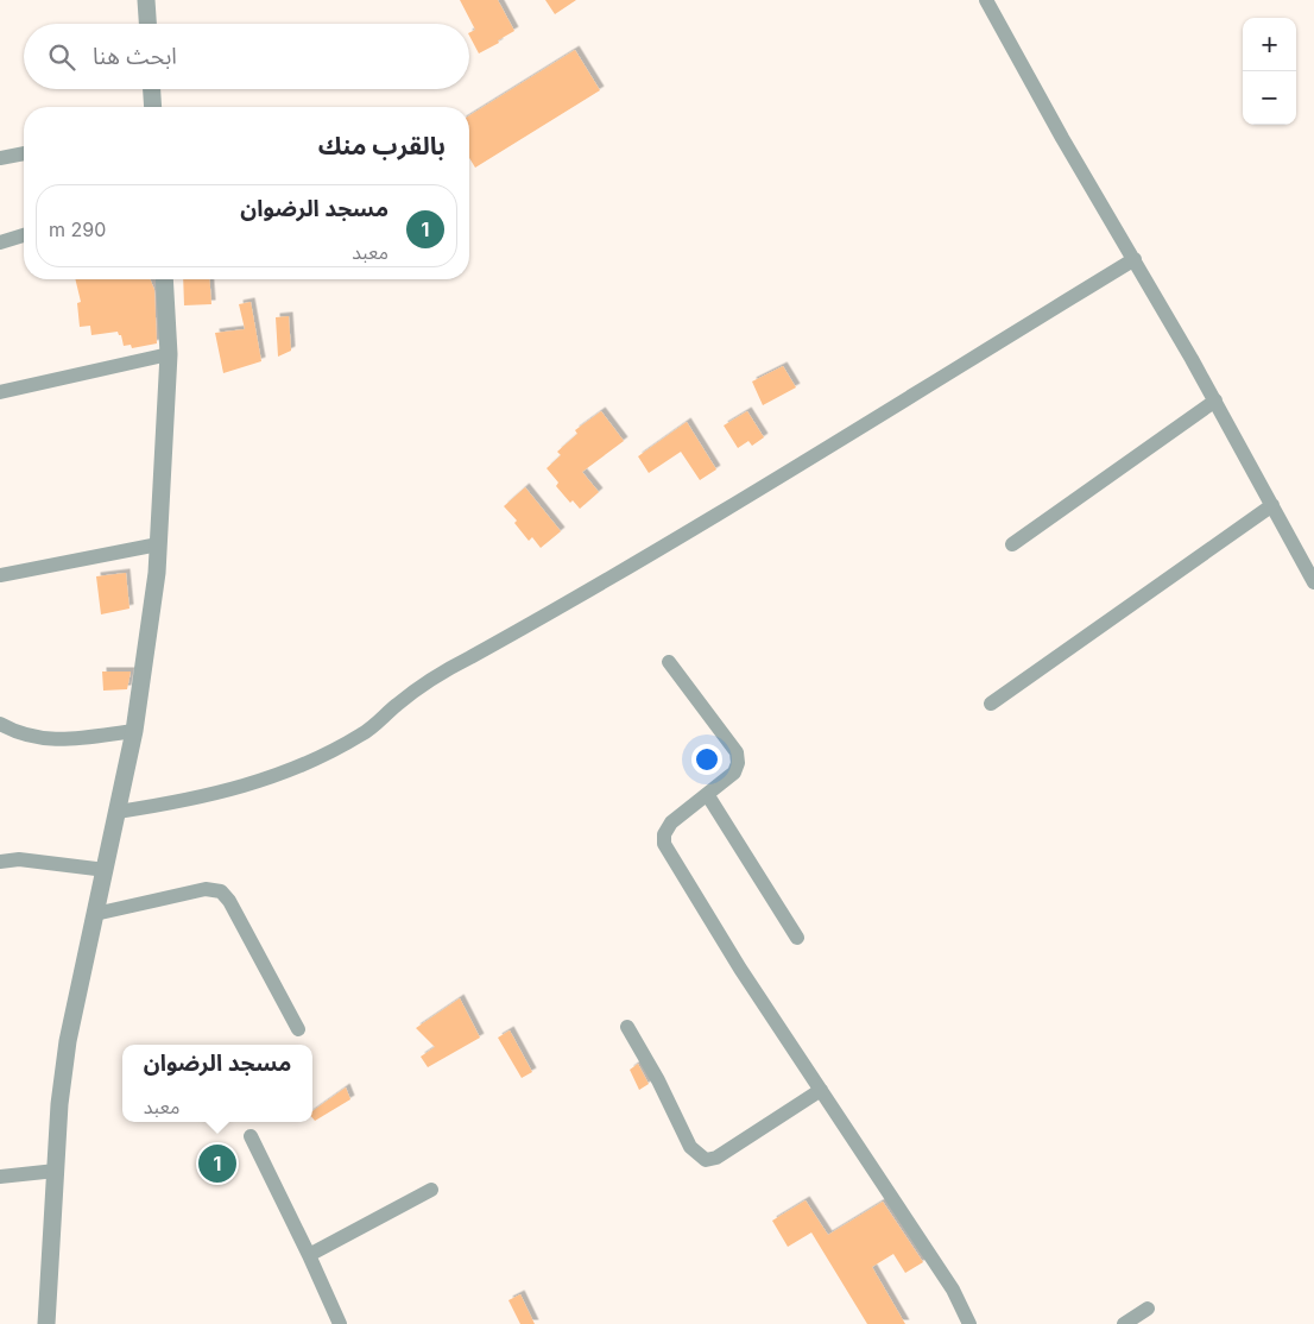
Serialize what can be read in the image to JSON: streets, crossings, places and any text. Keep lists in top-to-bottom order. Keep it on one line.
{"page":{"map_buttons":["+","−"],"search":"ابحث هنا","heading":"بالقرب منك","list":[{"mark":"1","name":"مسجد الرضوان","note":"معبد","value":"290 m"}],"popup":["مسجد الرضوان","معبد"],"pins":"1"}}
